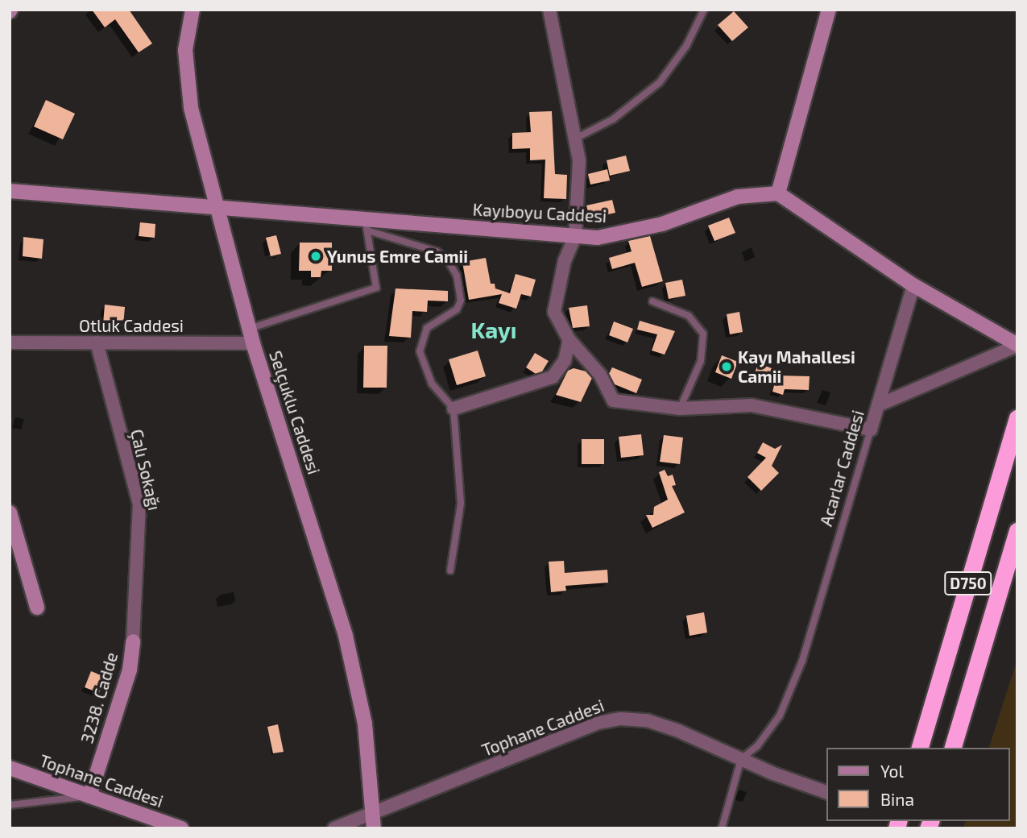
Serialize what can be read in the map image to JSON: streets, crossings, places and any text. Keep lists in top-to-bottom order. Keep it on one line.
{"streets":{"highway":["D750"],"street":["Kayıboyu Caddesi","Otluk Caddesi","Selçuklu Caddesi","Acarlar Caddesi","Çalı Sokağı","3238. Cadde","Tophane Caddesi"]},"crossings":[["Kayıboyu Caddesi","Selçuklu Caddesi"],["Otluk Caddesi","Selçuklu Caddesi"],["Otluk Caddesi","Çalı Sokağı"],["Selçuklu Caddesi","Tophane Caddesi"],["Acarlar Caddesi","Tophane Caddesi"],["Çalı Sokağı","3238. Cadde"],["3238. Cadde","Tophane Caddesi"]],"districts":["Kayı"],"places":["Yunus Emre Camii","Kayı Mahallesi Camii"],"legend":["Yol","Bina"]}
